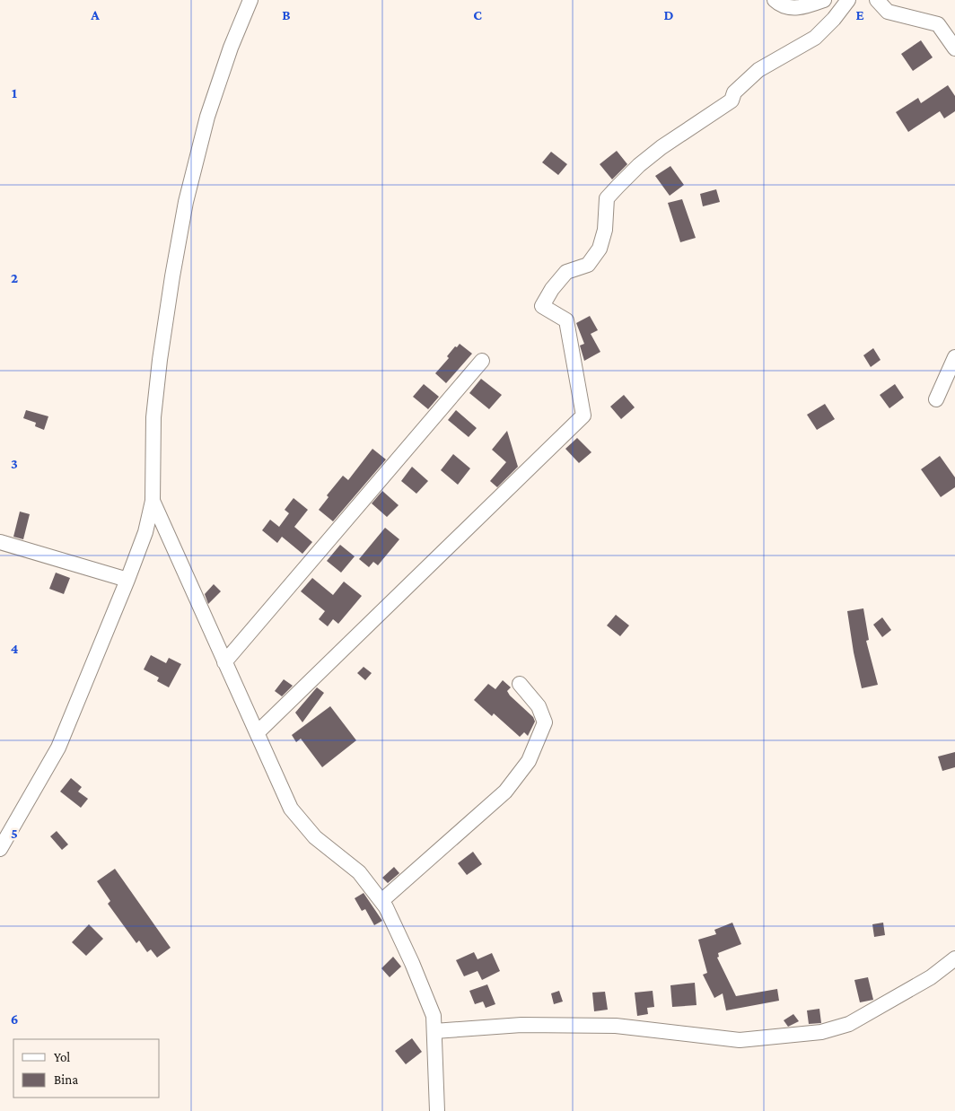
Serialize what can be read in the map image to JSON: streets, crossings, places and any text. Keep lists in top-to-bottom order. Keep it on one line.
{"legend":["Yol","Bina"],"grid":{"columns":["A","B","C","D","E"],"rows":["1","2","3","4","5","6"]}}
